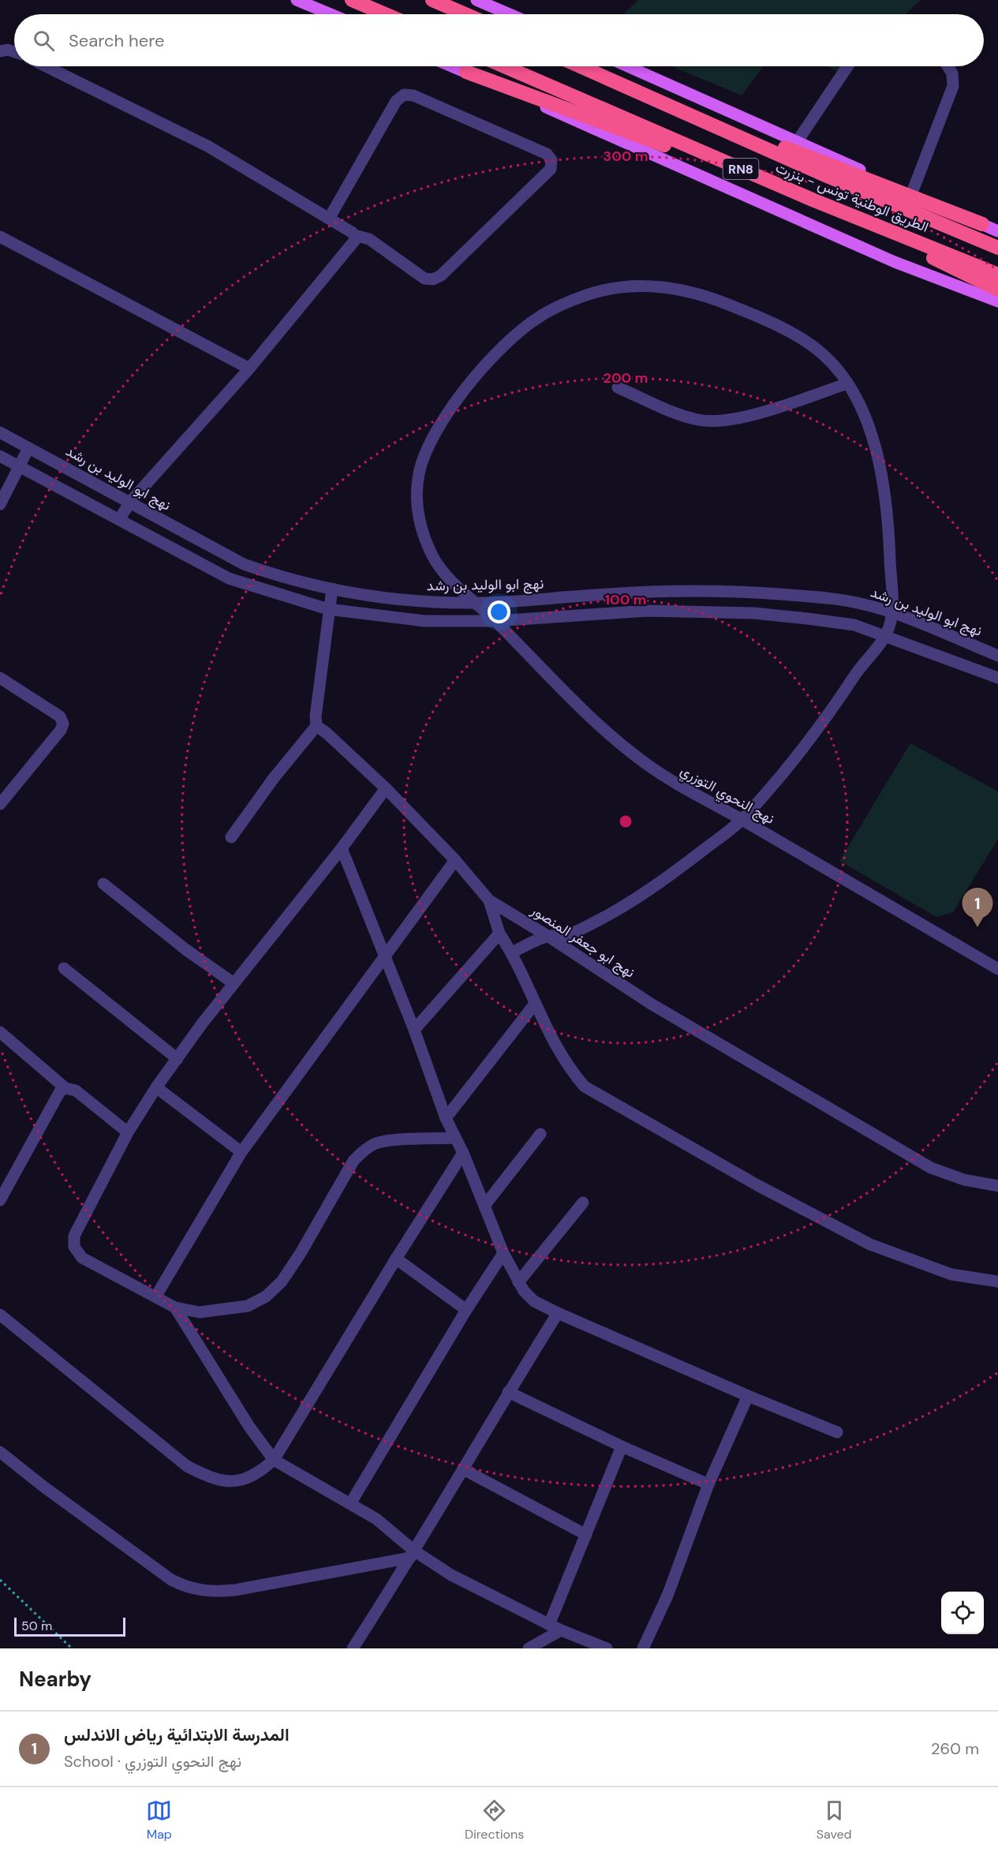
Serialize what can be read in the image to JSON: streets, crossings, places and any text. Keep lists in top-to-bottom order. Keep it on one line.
{"streets":{"highway":["RN8","الطريق الوطنية تونس - بنزرت"],"street":["نهج ابو الوليد بن رشد","نهج النحوي التوزري","نهج ابو جعفر المنصور"]},"crossings":[["RN8","الطريق الوطنية تونس - بنزرت"],["نهج ابو الوليد بن رشد","نهج النحوي التوزري"]],"scale_bar":"50 m","page":{"search":"Search here","pins":"1","scale":"50 m","heading":"Nearby","list":[{"mark":"1","name":"المدرسة الابتدائية رياض الاندلس","note":"School · نهج النحوي التوزري","value":"260 m"}],"nav":["Map","Directions","Saved"]},"rings":["300 m","200 m","100 m"]}
